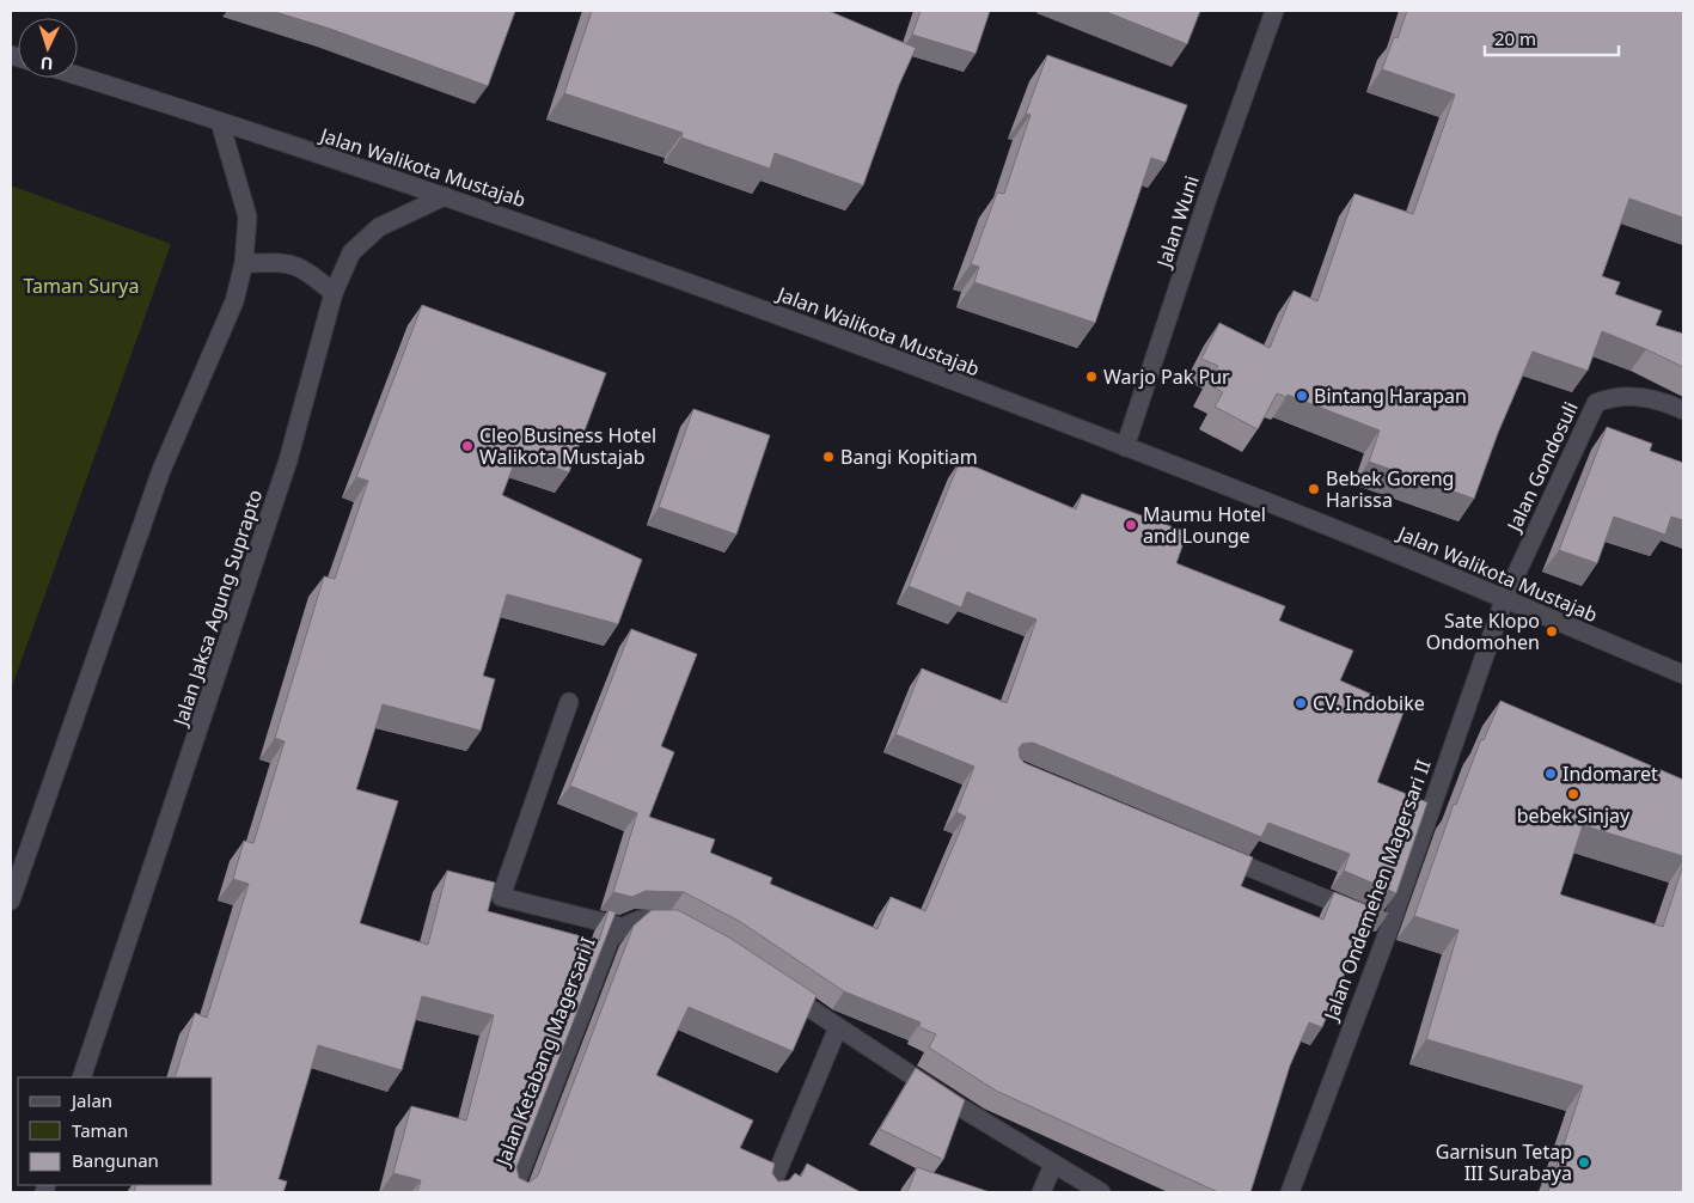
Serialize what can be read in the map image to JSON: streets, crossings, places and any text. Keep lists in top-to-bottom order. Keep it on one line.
{"streets":{"street":["Jalan Walikota Mustajab","Jalan Wuni","Jalan Gondosuli","Jalan Jaksa Agung Suprapto","Jalan Ondemehen Magersari II","Jalan Ketabang Magersari I"]},"crossings":[["Jalan Walikota Mustajab","Jalan Wuni"],["Jalan Walikota Mustajab","Jalan Gondosuli"],["Jalan Walikota Mustajab","Jalan Jaksa Agung Suprapto"],["Jalan Walikota Mustajab","Jalan Ondemehen Magersari II"],["Jalan Gondosuli","Jalan Ondemehen Magersari II"]],"parks":["Taman Surya"],"places":["Warjo Pak Pur","Bintang Harapan","Cleo Business Hotel Walikota Mustajab","Bangi Kopitiam","Bebek Goreng Harissa","Maumu Hotel and Lounge","Sate Klopo Ondomohen","CV. Indobike","Indomaret","bebek Sinjay","Garnisun Tetap III Surabaya"],"legend":["Jalan","Taman","Bangunan"],"scale_bar":"20 m","north":"bottom"}
